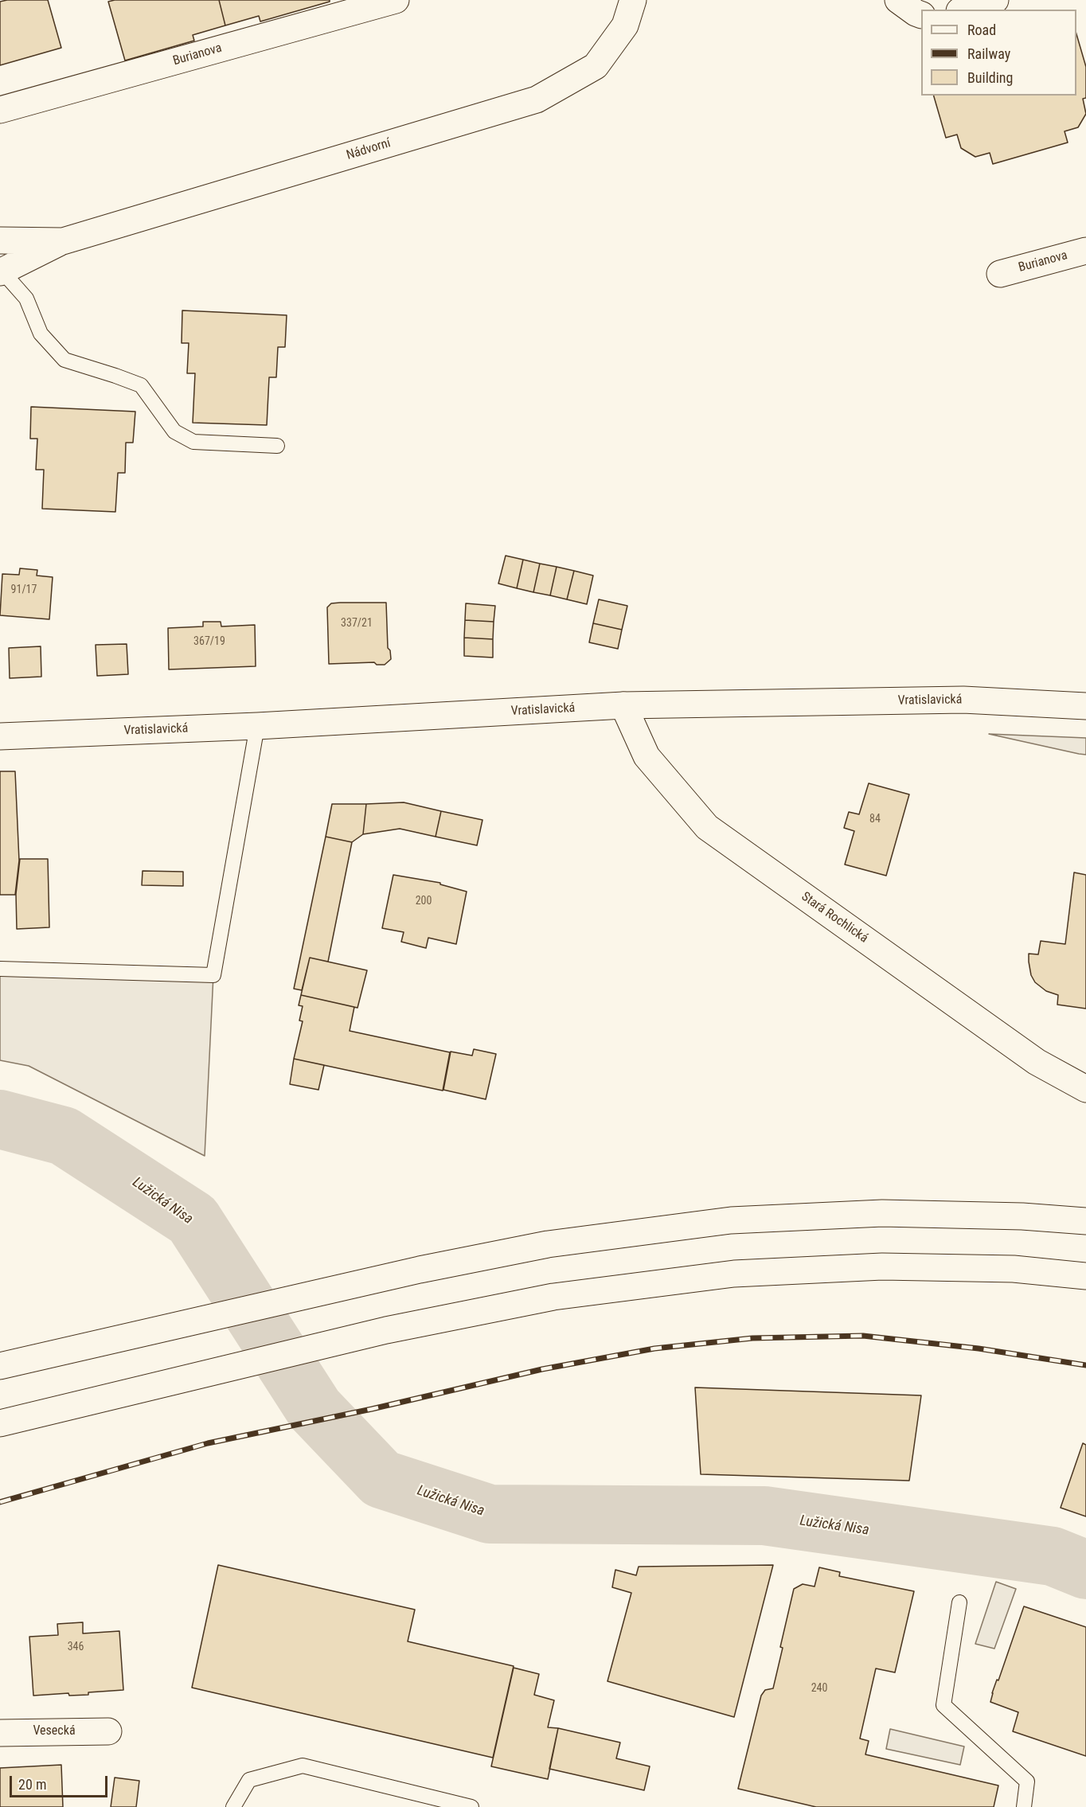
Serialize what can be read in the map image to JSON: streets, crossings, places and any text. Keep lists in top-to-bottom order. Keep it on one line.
{"streets":{"main road":["Burianova","Nádvorní","Vratislavická","Stará Rochlická","Vesecká"]},"crossings":[["Vratislavická","Stará Rochlická"]],"water":["Lužická Nisa"],"house_numbers":["91/17","337/21","367/19","84","200","346","240"],"legend":["Road","Railway","Building"],"scale_bar":"20 m"}
